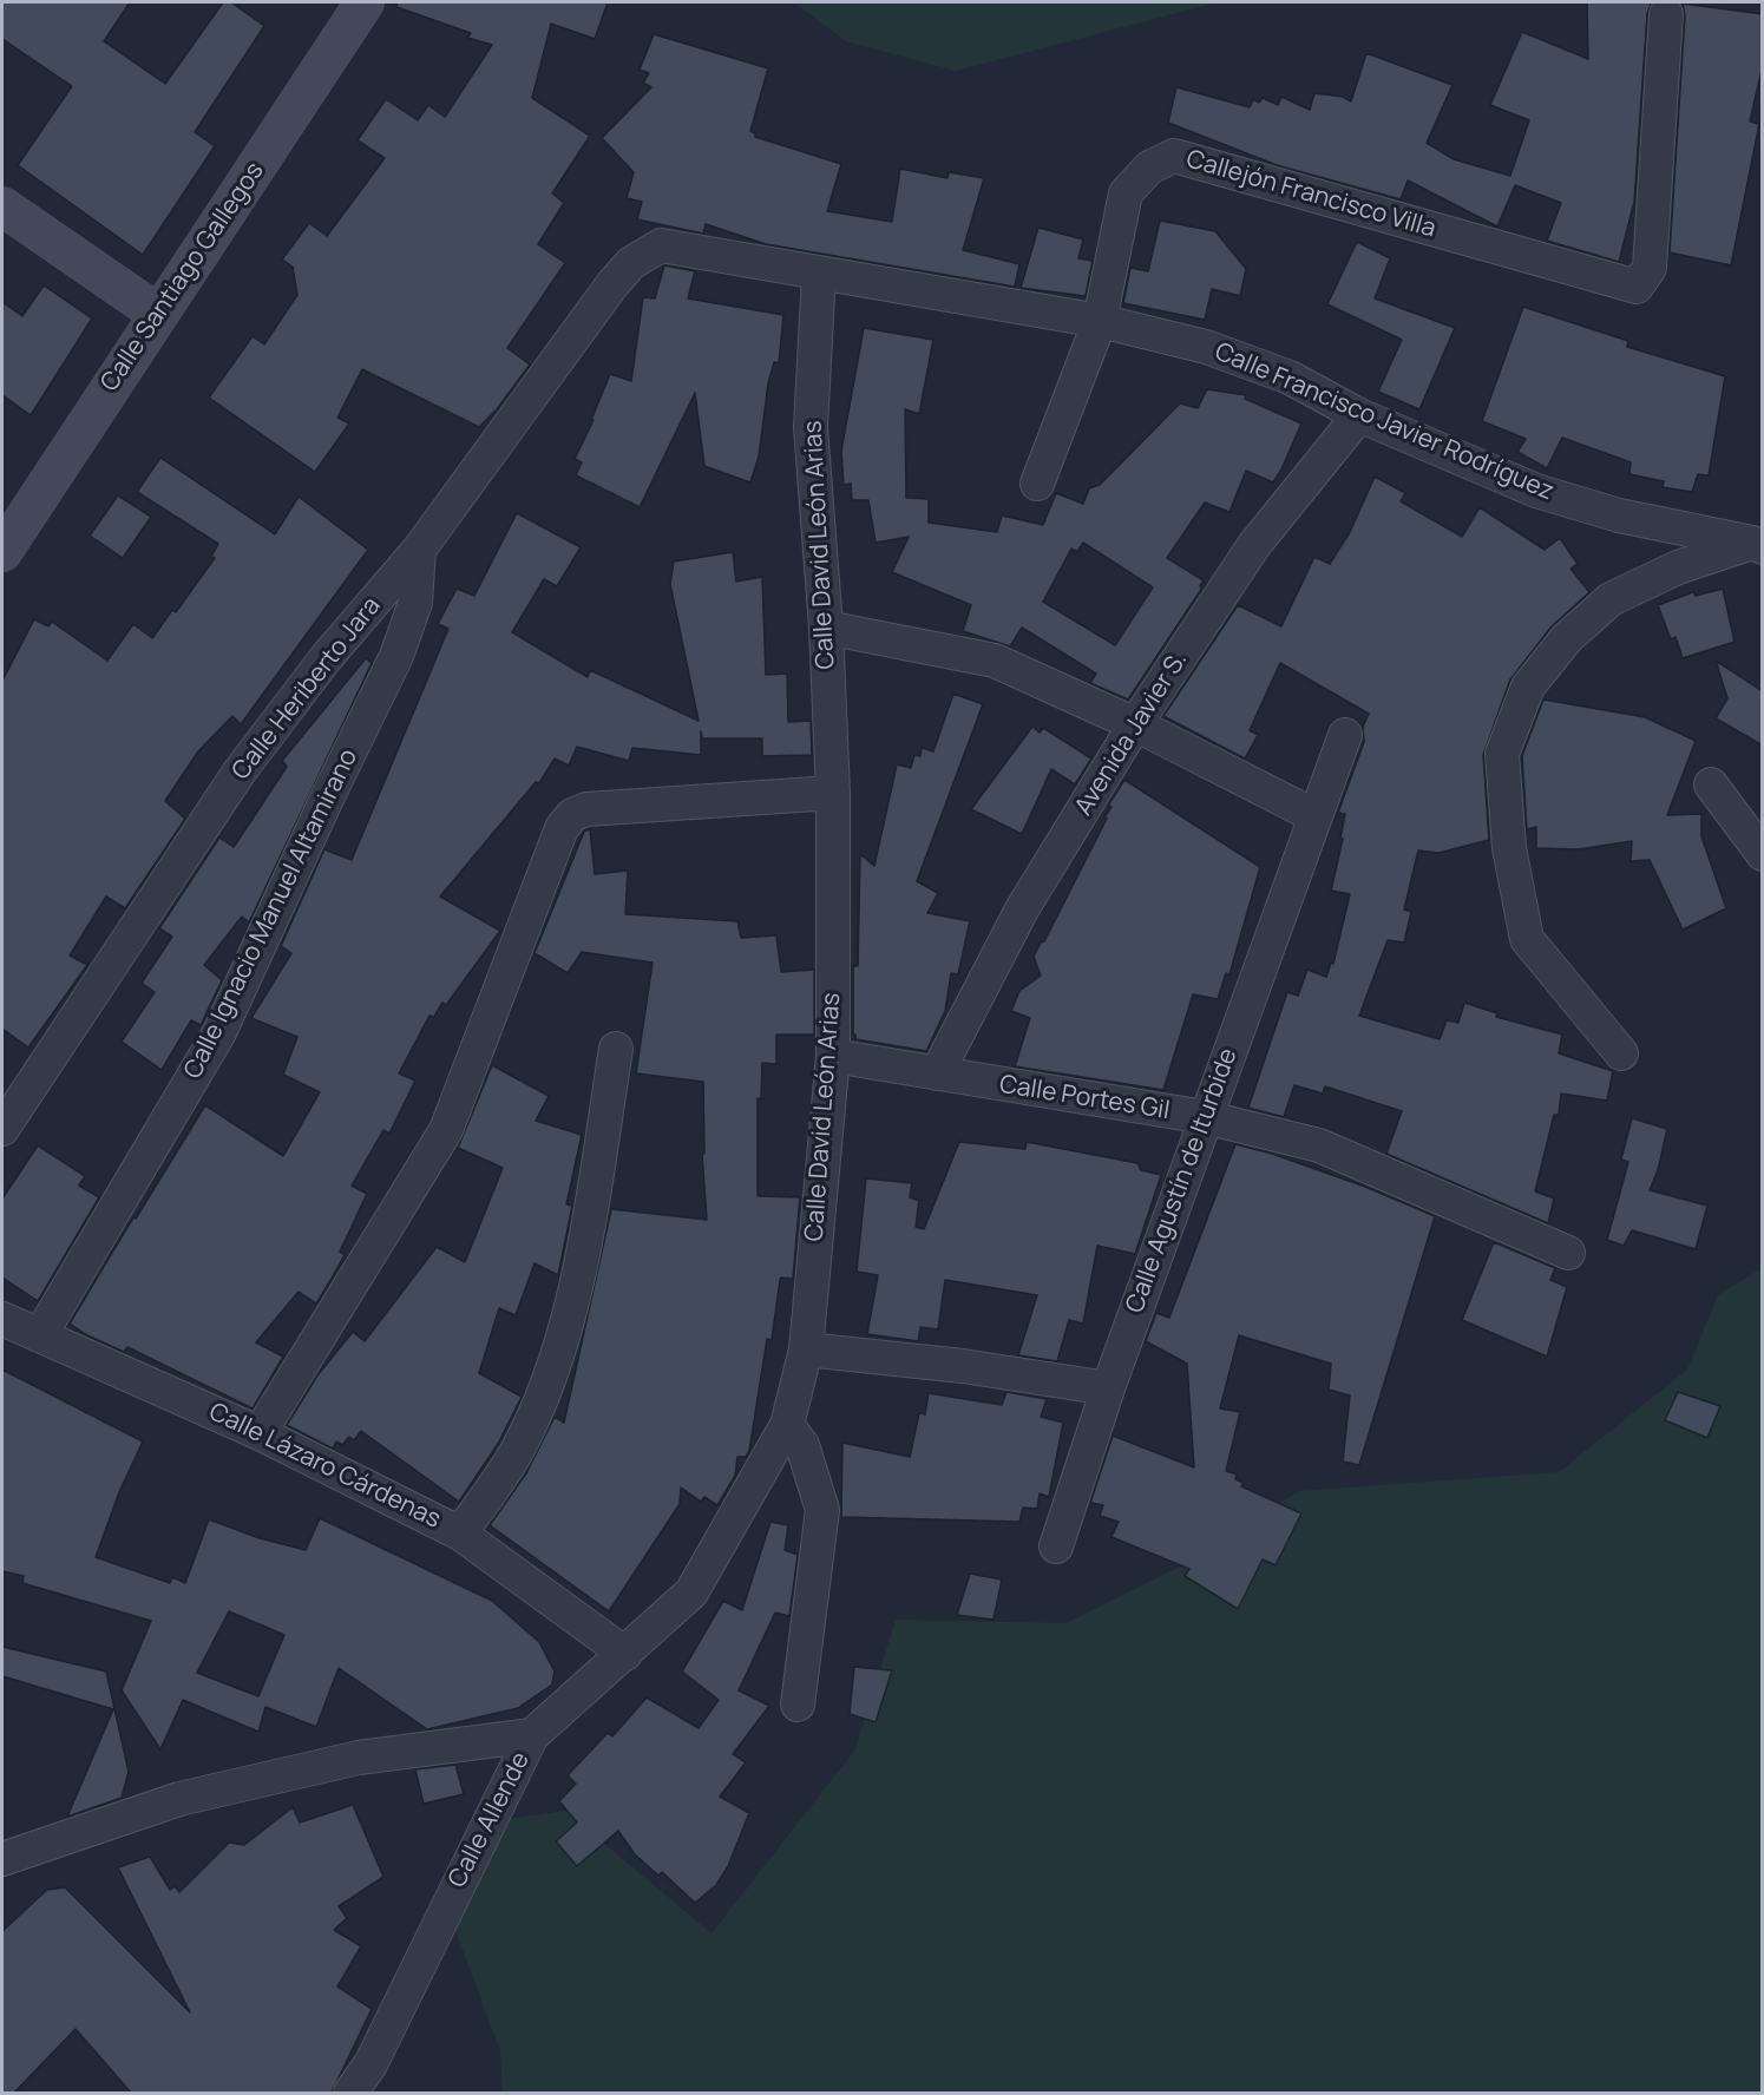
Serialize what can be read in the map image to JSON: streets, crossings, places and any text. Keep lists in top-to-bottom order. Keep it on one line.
{"streets":{"street":["Callejón Francisco Villa","Calle Santiago Gallegos","Calle Francisco Javier Rodríguez","Calle David León Arias","Calle Heriberto Jara","Avenida Javier S.","Calle Ignacio Manuel Altamirano","Calle Portes Gil","Calle Agustín de Iturbide","Calle Lázaro Cárdenas","Calle Allende"]},"crossings":[["Callejón Francisco Villa","Calle Francisco Javier Rodríguez"],["Calle Francisco Javier Rodríguez","Calle David León Arias"],["Calle Francisco Javier Rodríguez","Calle Heriberto Jara"],["Calle Francisco Javier Rodríguez","Avenida Javier S."],["Calle David León Arias","Calle Portes Gil"],["Calle David León Arias","Calle Lázaro Cárdenas"],["Calle David León Arias","Calle Allende"],["Calle Heriberto Jara","Calle Ignacio Manuel Altamirano"],["Avenida Javier S.","Calle Portes Gil"],["Calle Ignacio Manuel Altamirano","Calle Lázaro Cárdenas"],["Calle Portes Gil","Calle Agustín de Iturbide"]]}
